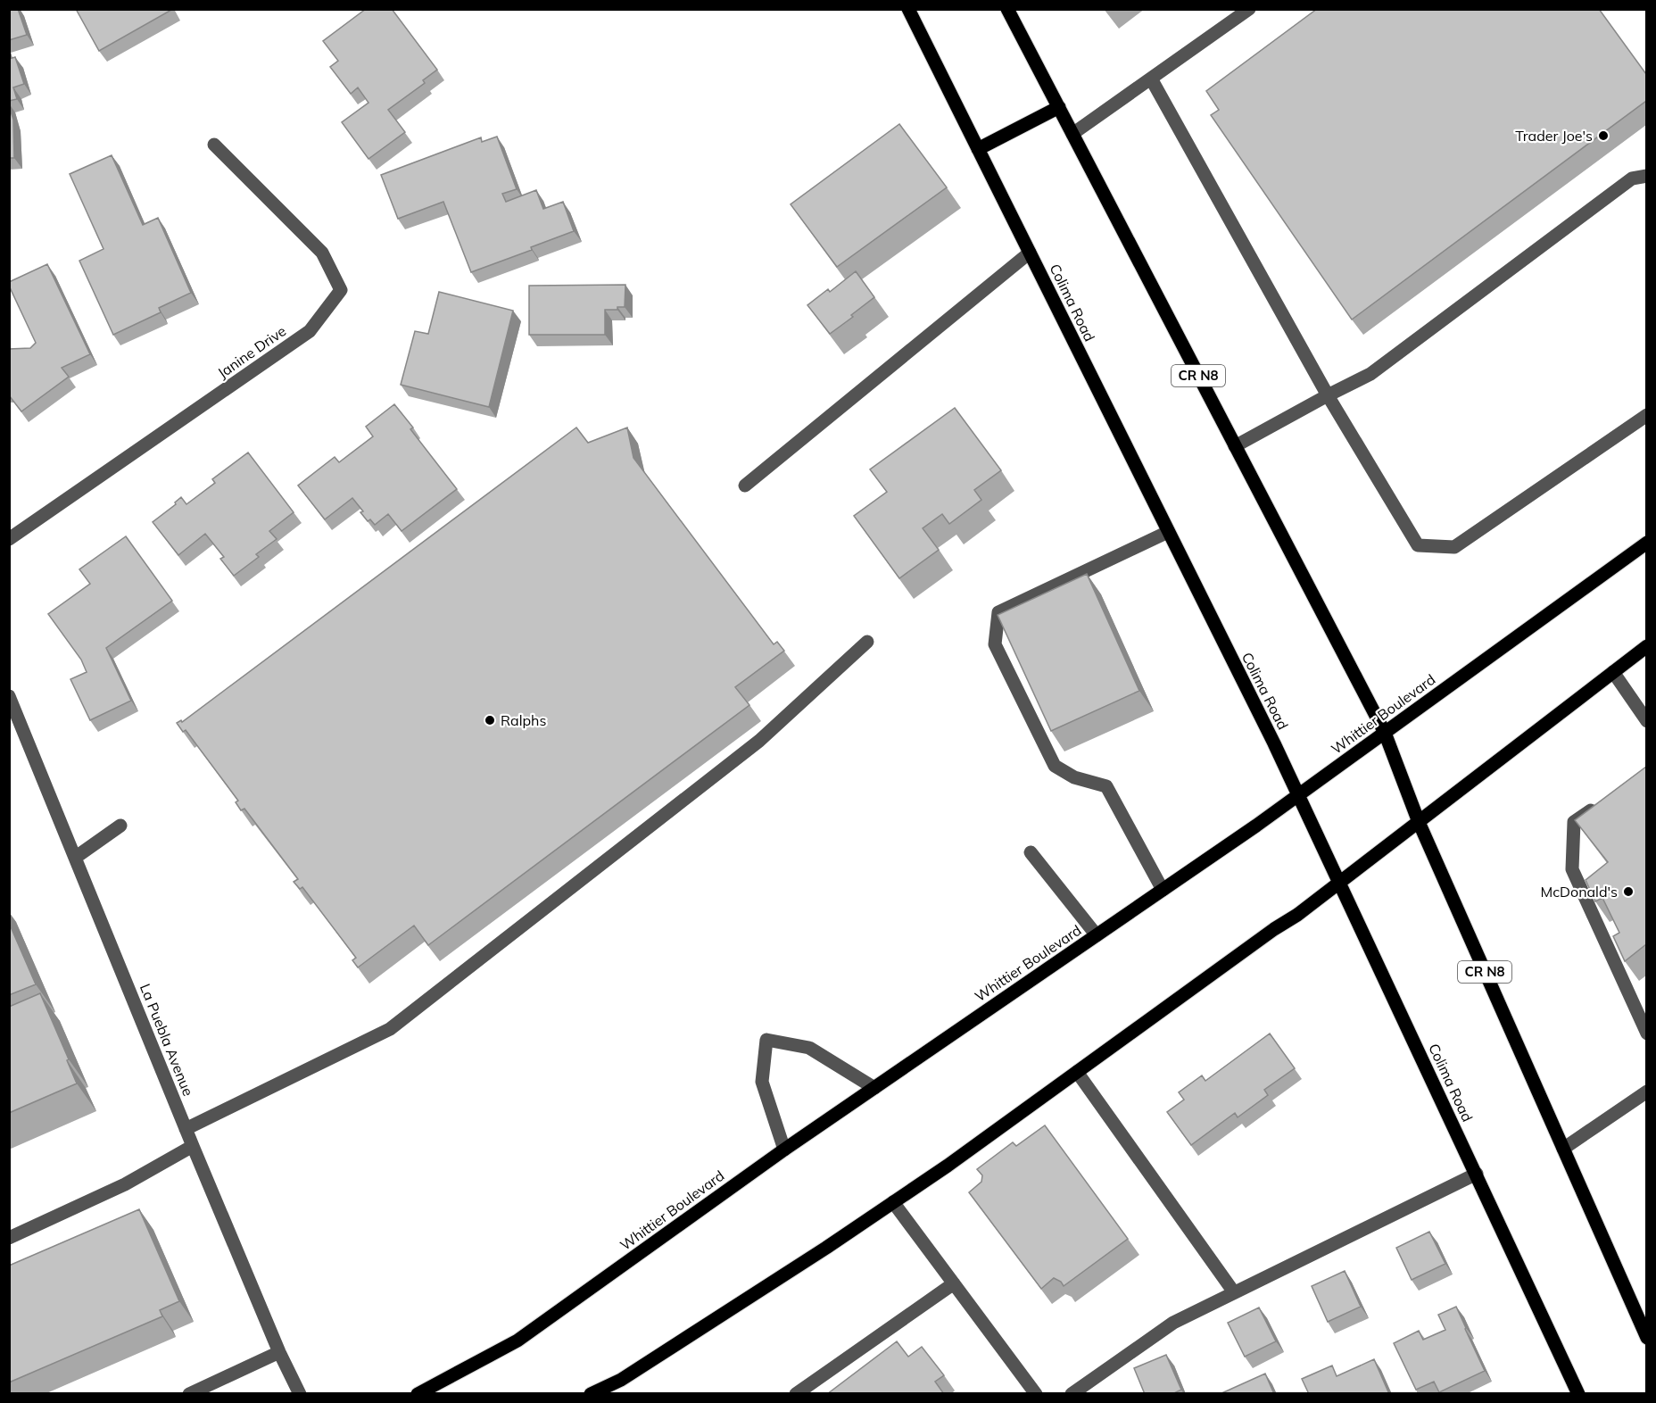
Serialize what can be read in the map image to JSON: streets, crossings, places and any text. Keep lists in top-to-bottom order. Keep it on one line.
{"streets":{"main road":["Colima Road","CR N8","Whittier Boulevard"],"street":["Janine Drive","La Puebla Avenue"]},"crossings":[["Colima Road","Whittier Boulevard"],["CR N8","Whittier Boulevard"]],"places":["Trader Joe's","Ralphs","McDonald's"]}
